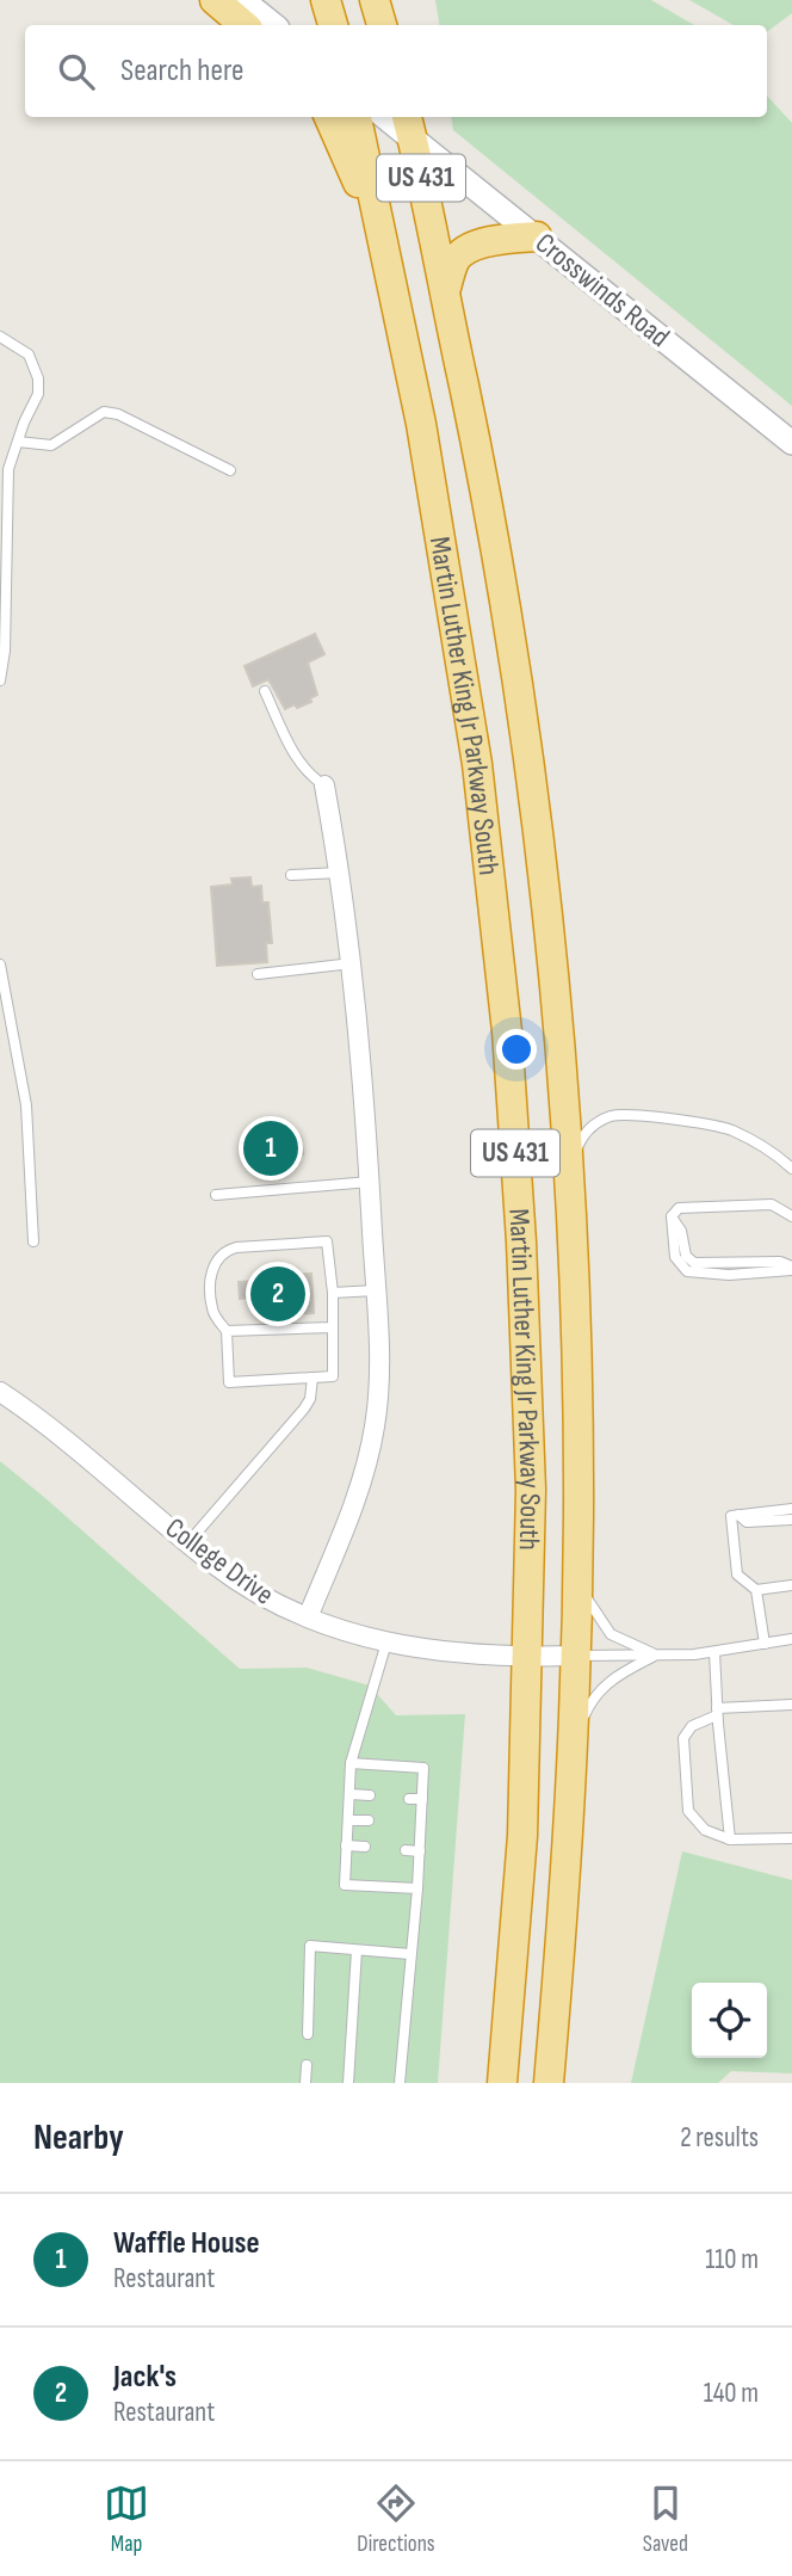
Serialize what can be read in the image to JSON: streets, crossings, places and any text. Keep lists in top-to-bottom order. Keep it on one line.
{"streets":{"highway":["US 431","Martin Luther King Jr Parkway South"],"street":["Crosswinds Road","College Drive"]},"crossings":[["US 431","Martin Luther King Jr Parkway South"],["Crosswinds Road","Martin Luther King Jr Parkway South"],["Martin Luther King Jr Parkway South","College Drive"]],"page":{"search":"Search here","pins":["1","2"],"heading":["Nearby","2 results"],"list":[{"mark":"1","name":"Waffle House","note":"Restaurant","value":"110 m"},{"mark":"2","name":"Jack's","note":"Restaurant","value":"140 m"}],"nav":["Map","Directions","Saved"]}}
